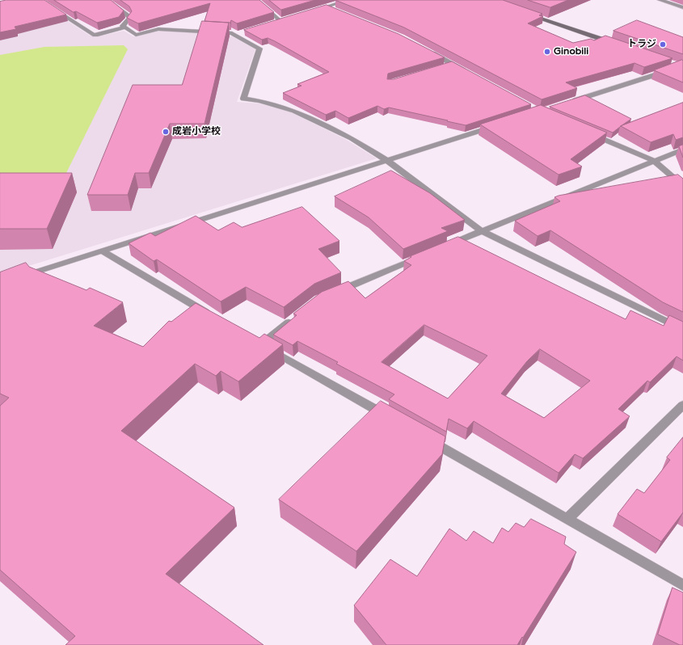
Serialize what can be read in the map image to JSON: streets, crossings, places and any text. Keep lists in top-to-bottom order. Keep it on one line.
{"places":["トラジ","Ginobili","成岩小学校"]}
